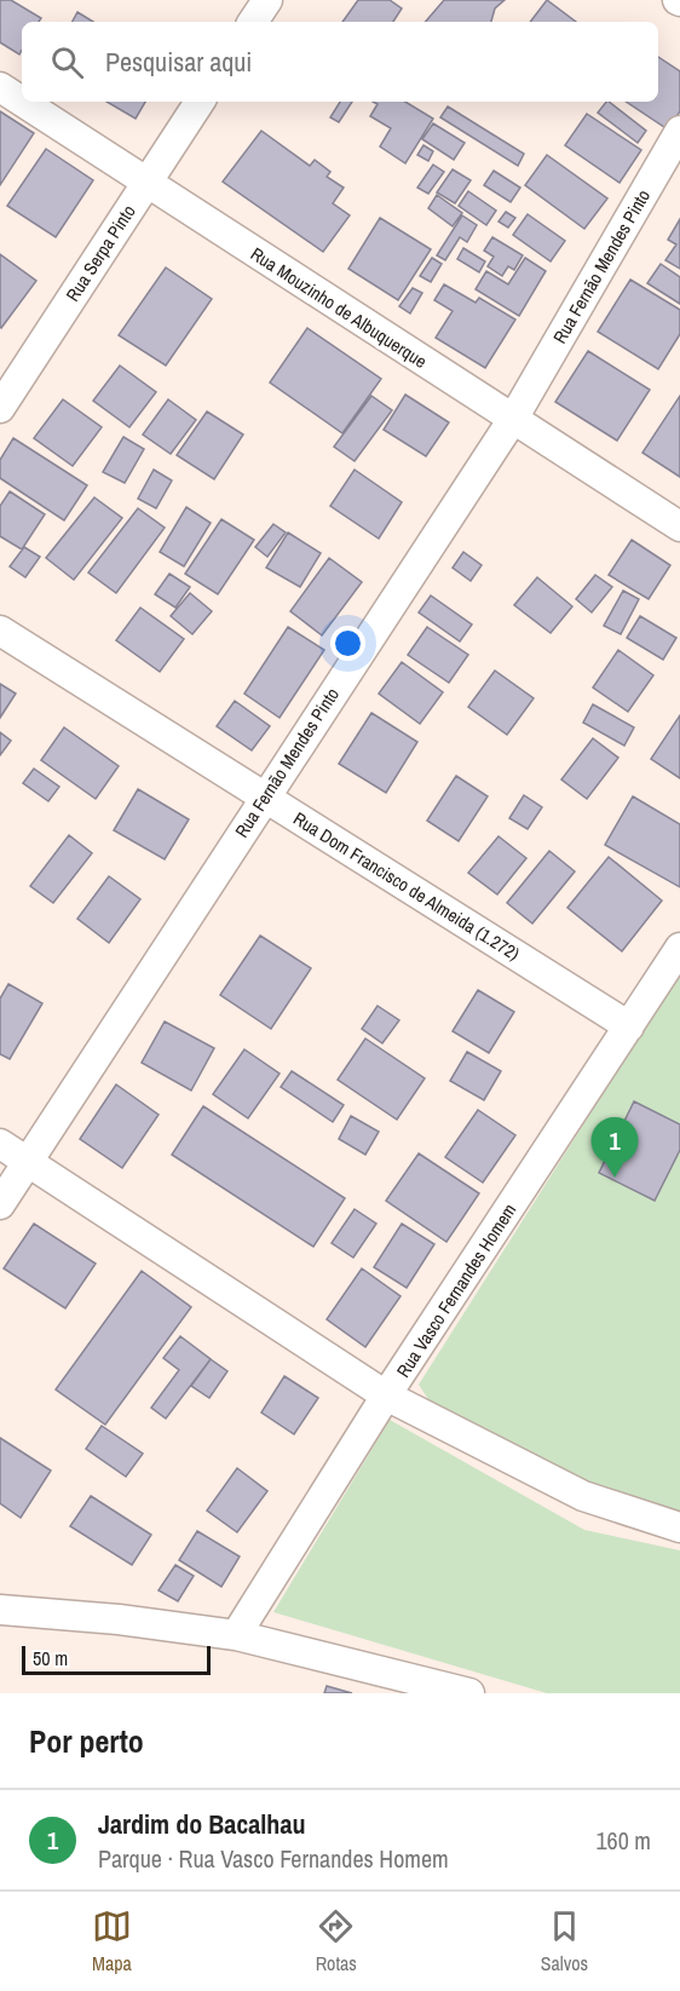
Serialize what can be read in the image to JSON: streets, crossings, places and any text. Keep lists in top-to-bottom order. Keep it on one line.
{"streets":{"street":["Rua Serpa Pinto","Rua Fernão Mendes Pinto","Rua Mouzinho de Albuquerque","Rua Dom Francisco de Almeida (1.272)","Rua Vasco Fernandes Homem"]},"crossings":[["Rua Serpa Pinto","Rua Mouzinho de Albuquerque"],["Rua Fernão Mendes Pinto","Rua Mouzinho de Albuquerque"],["Rua Fernão Mendes Pinto","Rua Dom Francisco de Almeida (1.272)"],["Rua Dom Francisco de Almeida (1.272)","Rua Vasco Fernandes Homem"]],"scale_bar":"50 m","page":{"search":"Pesquisar aqui","pins":"1","scale":"50 m","heading":"Por perto","list":[{"mark":"1","name":"Jardim do Bacalhau","note":"Parque · Rua Vasco Fernandes Homem","value":"160 m"}],"nav":["Mapa","Rotas","Salvos"]}}
